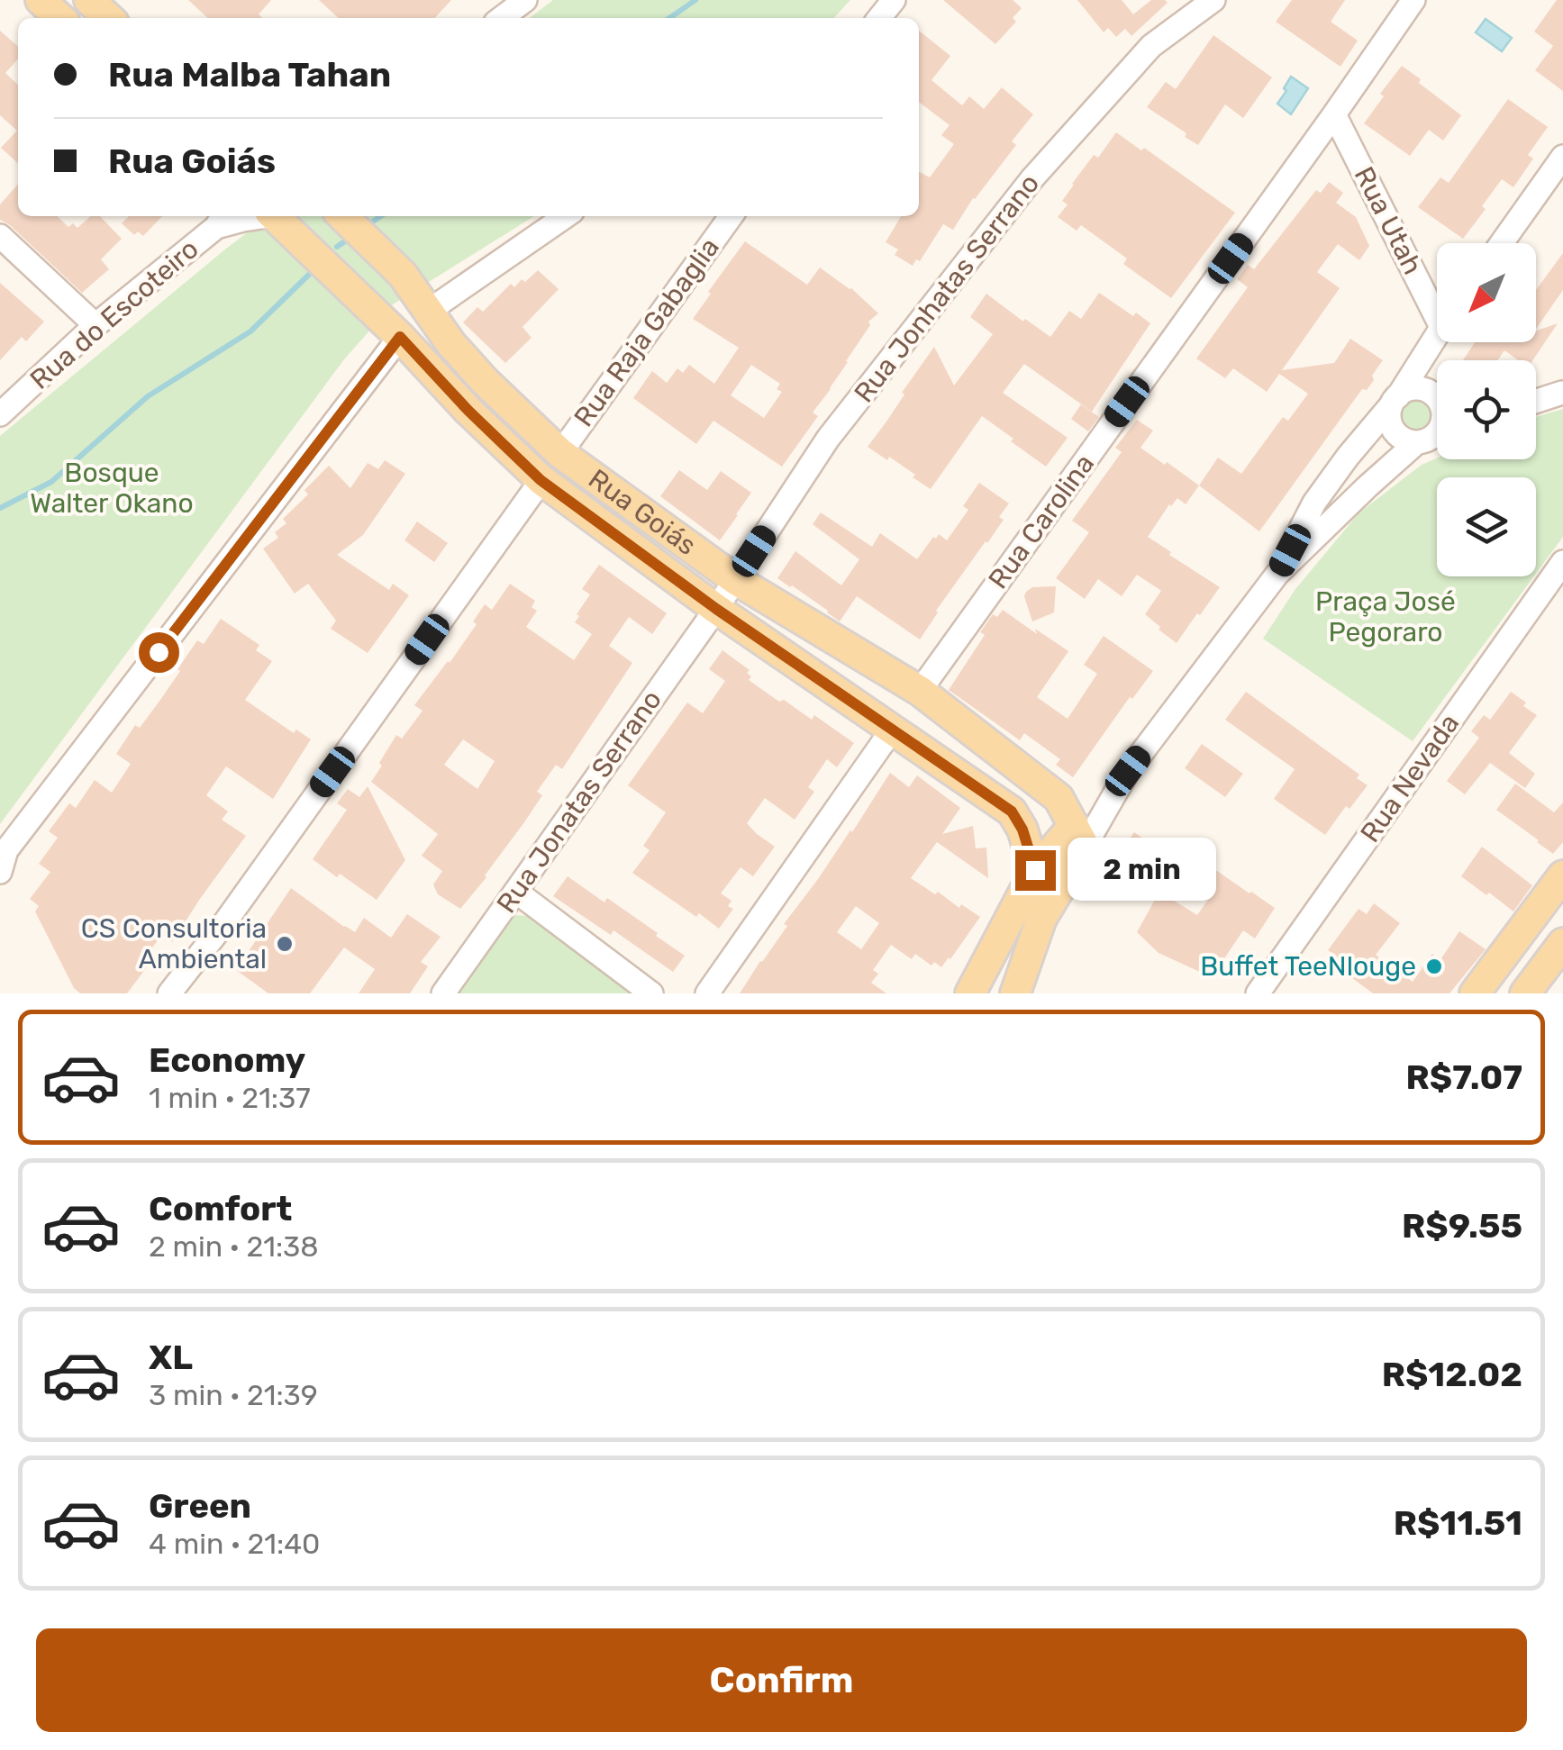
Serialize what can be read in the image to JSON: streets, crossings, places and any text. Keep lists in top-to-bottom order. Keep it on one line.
{"streets":{"main road":["Rua Goiás"],"street":["Rua Utah","Rua Jonhatas Serrano","Rua do Escoteiro","Rua Raja Gabaglia","Rua Carolina","Rua Nevada","Rua Jonatas Serrano"]},"crossings":[["Rua Utah","Rua Carolina"],["Rua Jonhatas Serrano","Rua Goiás"],["Rua Jonhatas Serrano","Rua Jonatas Serrano"],["Rua Raja Gabaglia","Rua Goiás"],["Rua Goiás","Rua Carolina"],["Rua Goiás","Rua Jonatas Serrano"]],"parks":["Bosque Walter Okano","Praça José Pegoraro"],"places":["CS Consultoria Ambiental","Buffet TeeNlouge"],"north":"bottom left","page":{"banner":["Rua Malba Tahan","Rua Goiás"],"bubble":"2 min","list":[{"name":"Economy","note":"1 min · 21:37","value":"R$7.07"},{"name":"Comfort","note":"2 min · 21:38","value":"R$9.55"},{"name":"XL","note":"3 min · 21:39","value":"R$12.02"},{"name":"Green","note":"4 min · 21:40","value":"R$11.51"}],"buttons":"Confirm"}}
